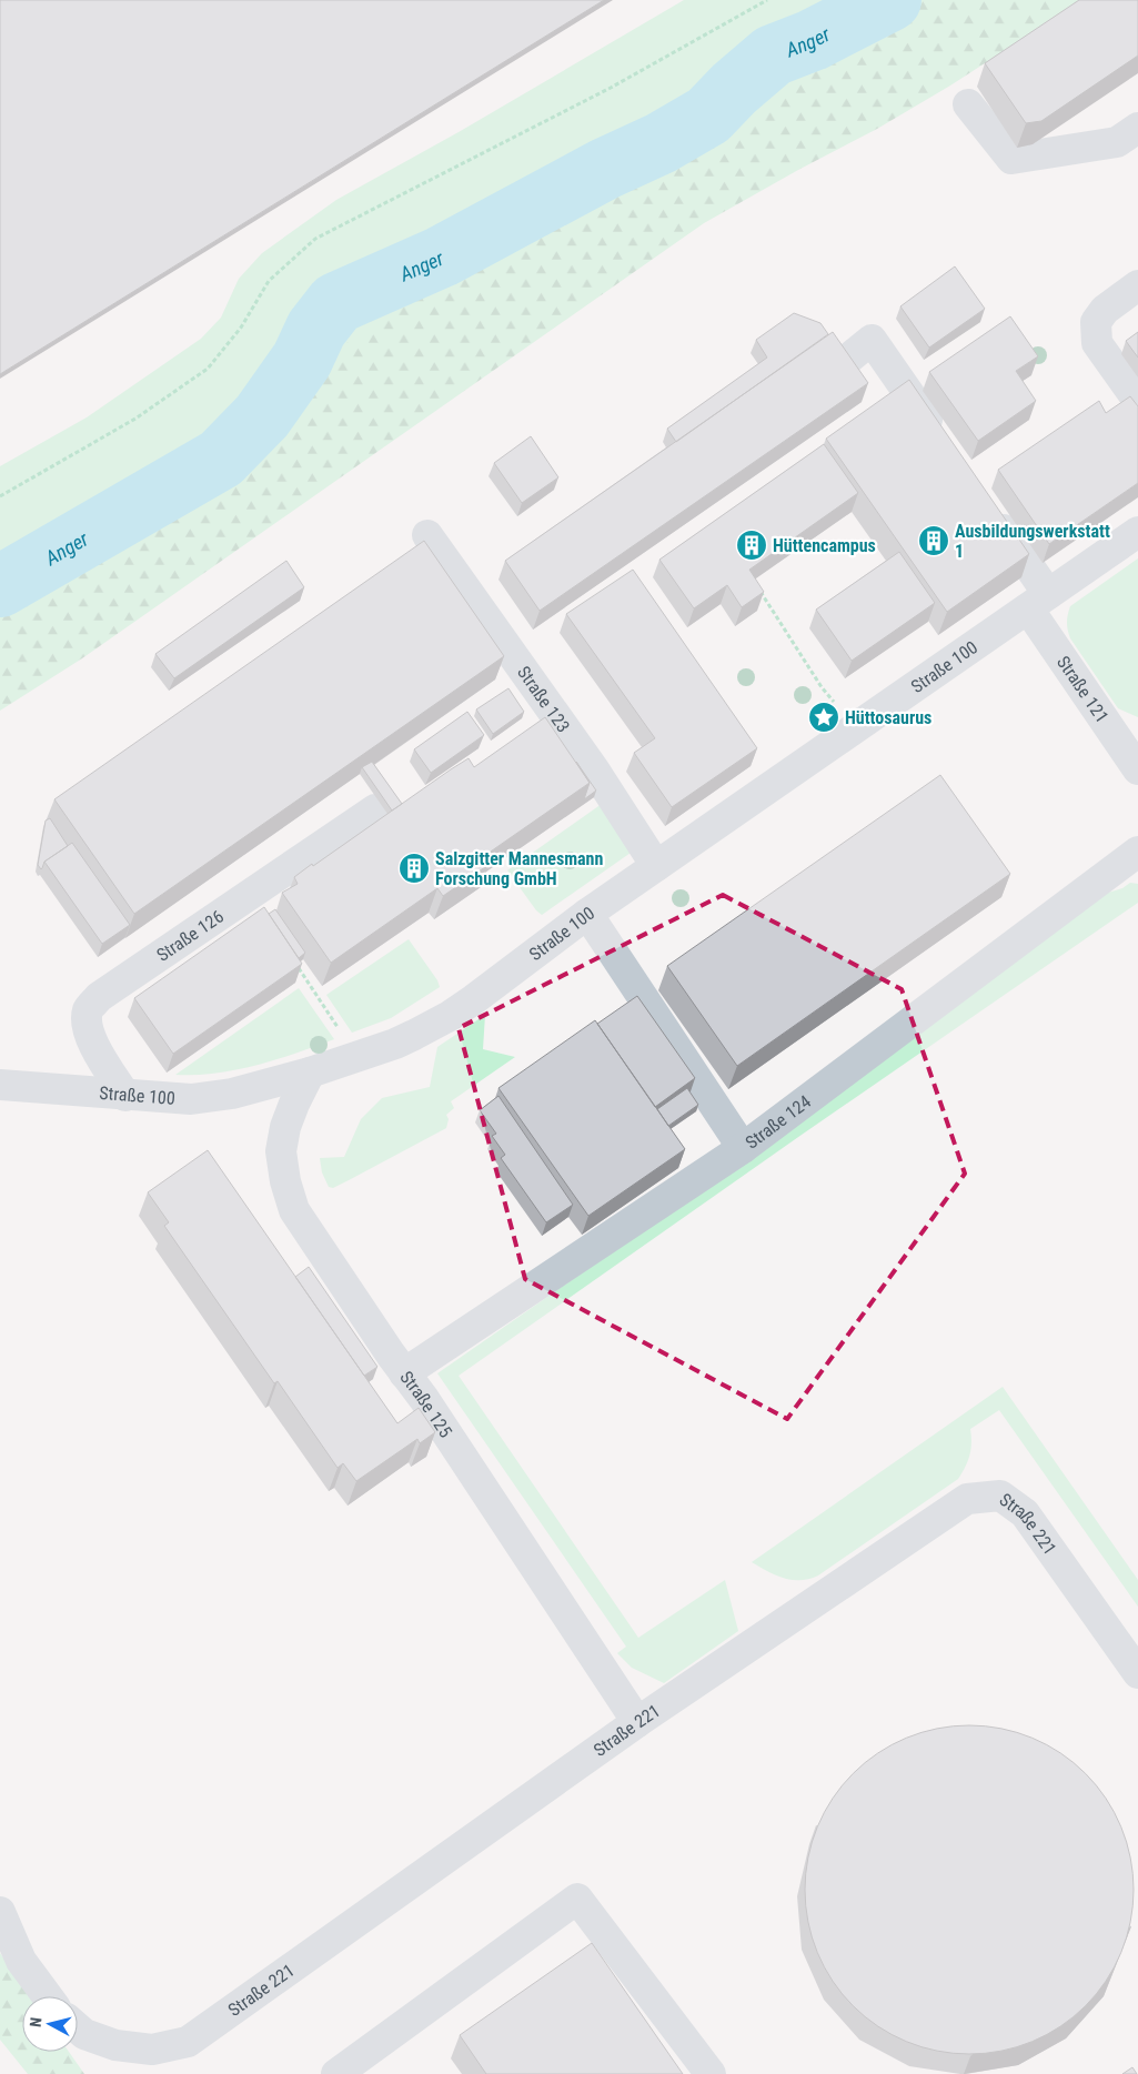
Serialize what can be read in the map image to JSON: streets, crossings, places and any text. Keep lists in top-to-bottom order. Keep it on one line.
{"streets":{"street":["Straße 100","Straße 121","Straße 123","Straße 126","Straße 124","Straße 125","Straße 221"]},"crossings":[["Straße 100","Straße 121"],["Straße 100","Straße 123"],["Straße 100","Straße 126"],["Straße 100","Straße 125"],["Straße 124","Straße 125"],["Straße 125","Straße 221"]],"water":["Anger"],"places":{"building":["Ausbildungswerkstatt 1","Hüttencampus","Salzgitter Mannesmann Forschung GmbH"],"place":["Hüttosaurus"]},"north":"left"}
